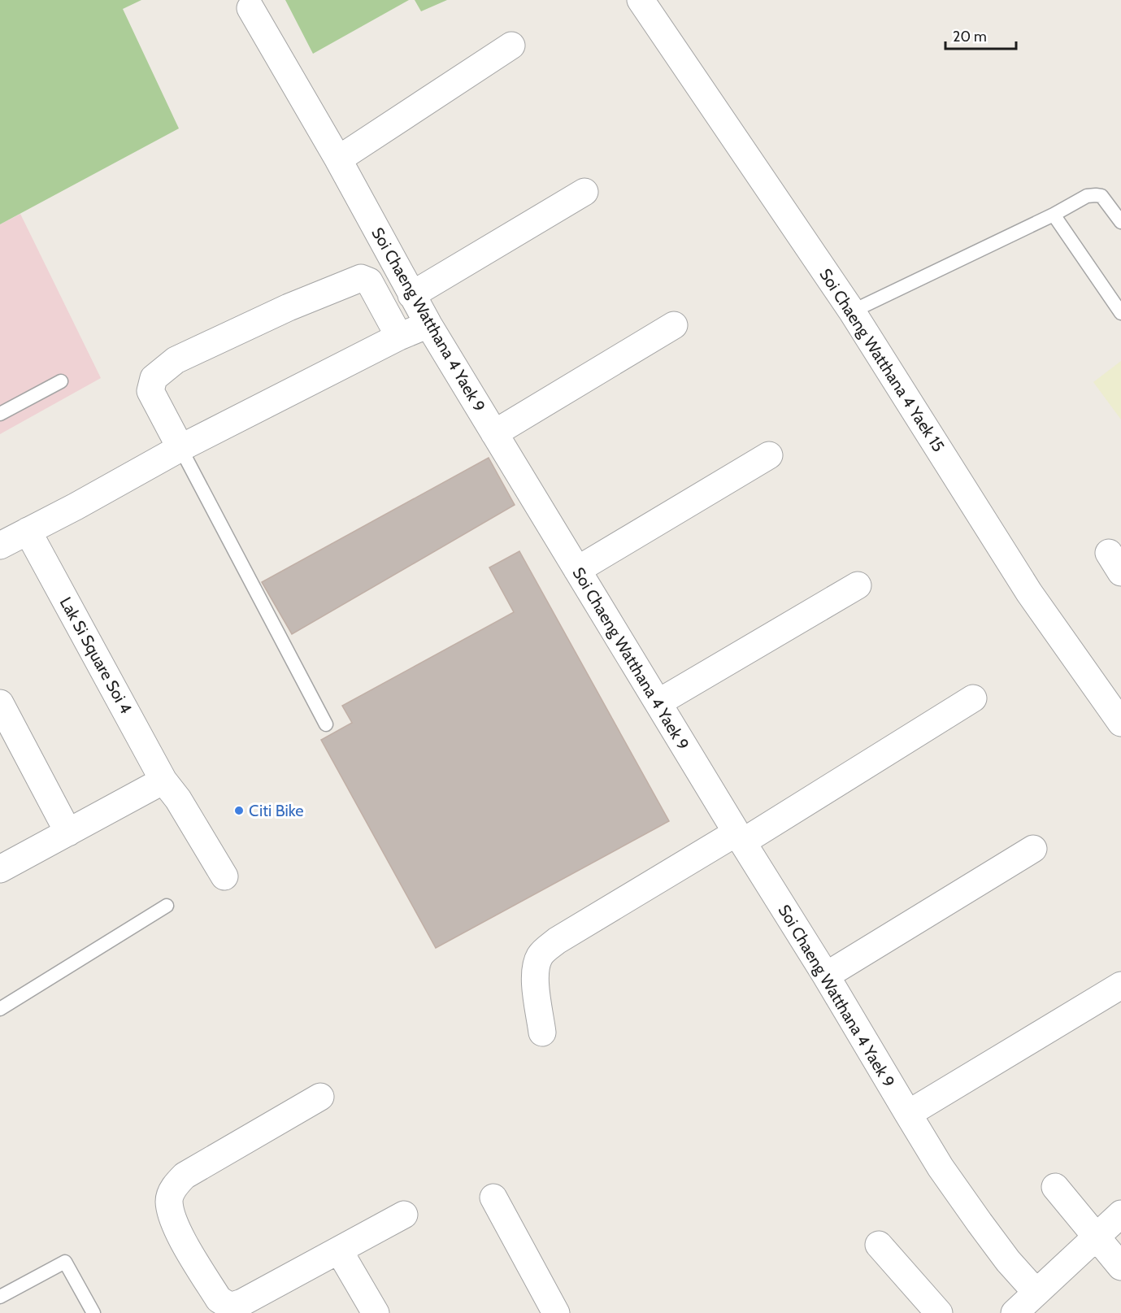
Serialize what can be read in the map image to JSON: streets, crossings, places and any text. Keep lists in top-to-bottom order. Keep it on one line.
{"streets":{"street":["Soi Chaeng Watthana 4 Yaek 9","Soi Chaeng Watthana 4 Yaek 15","Lak Si Square Soi 4"]},"places":["Citi Bike"],"scale_bar":"20 m"}
